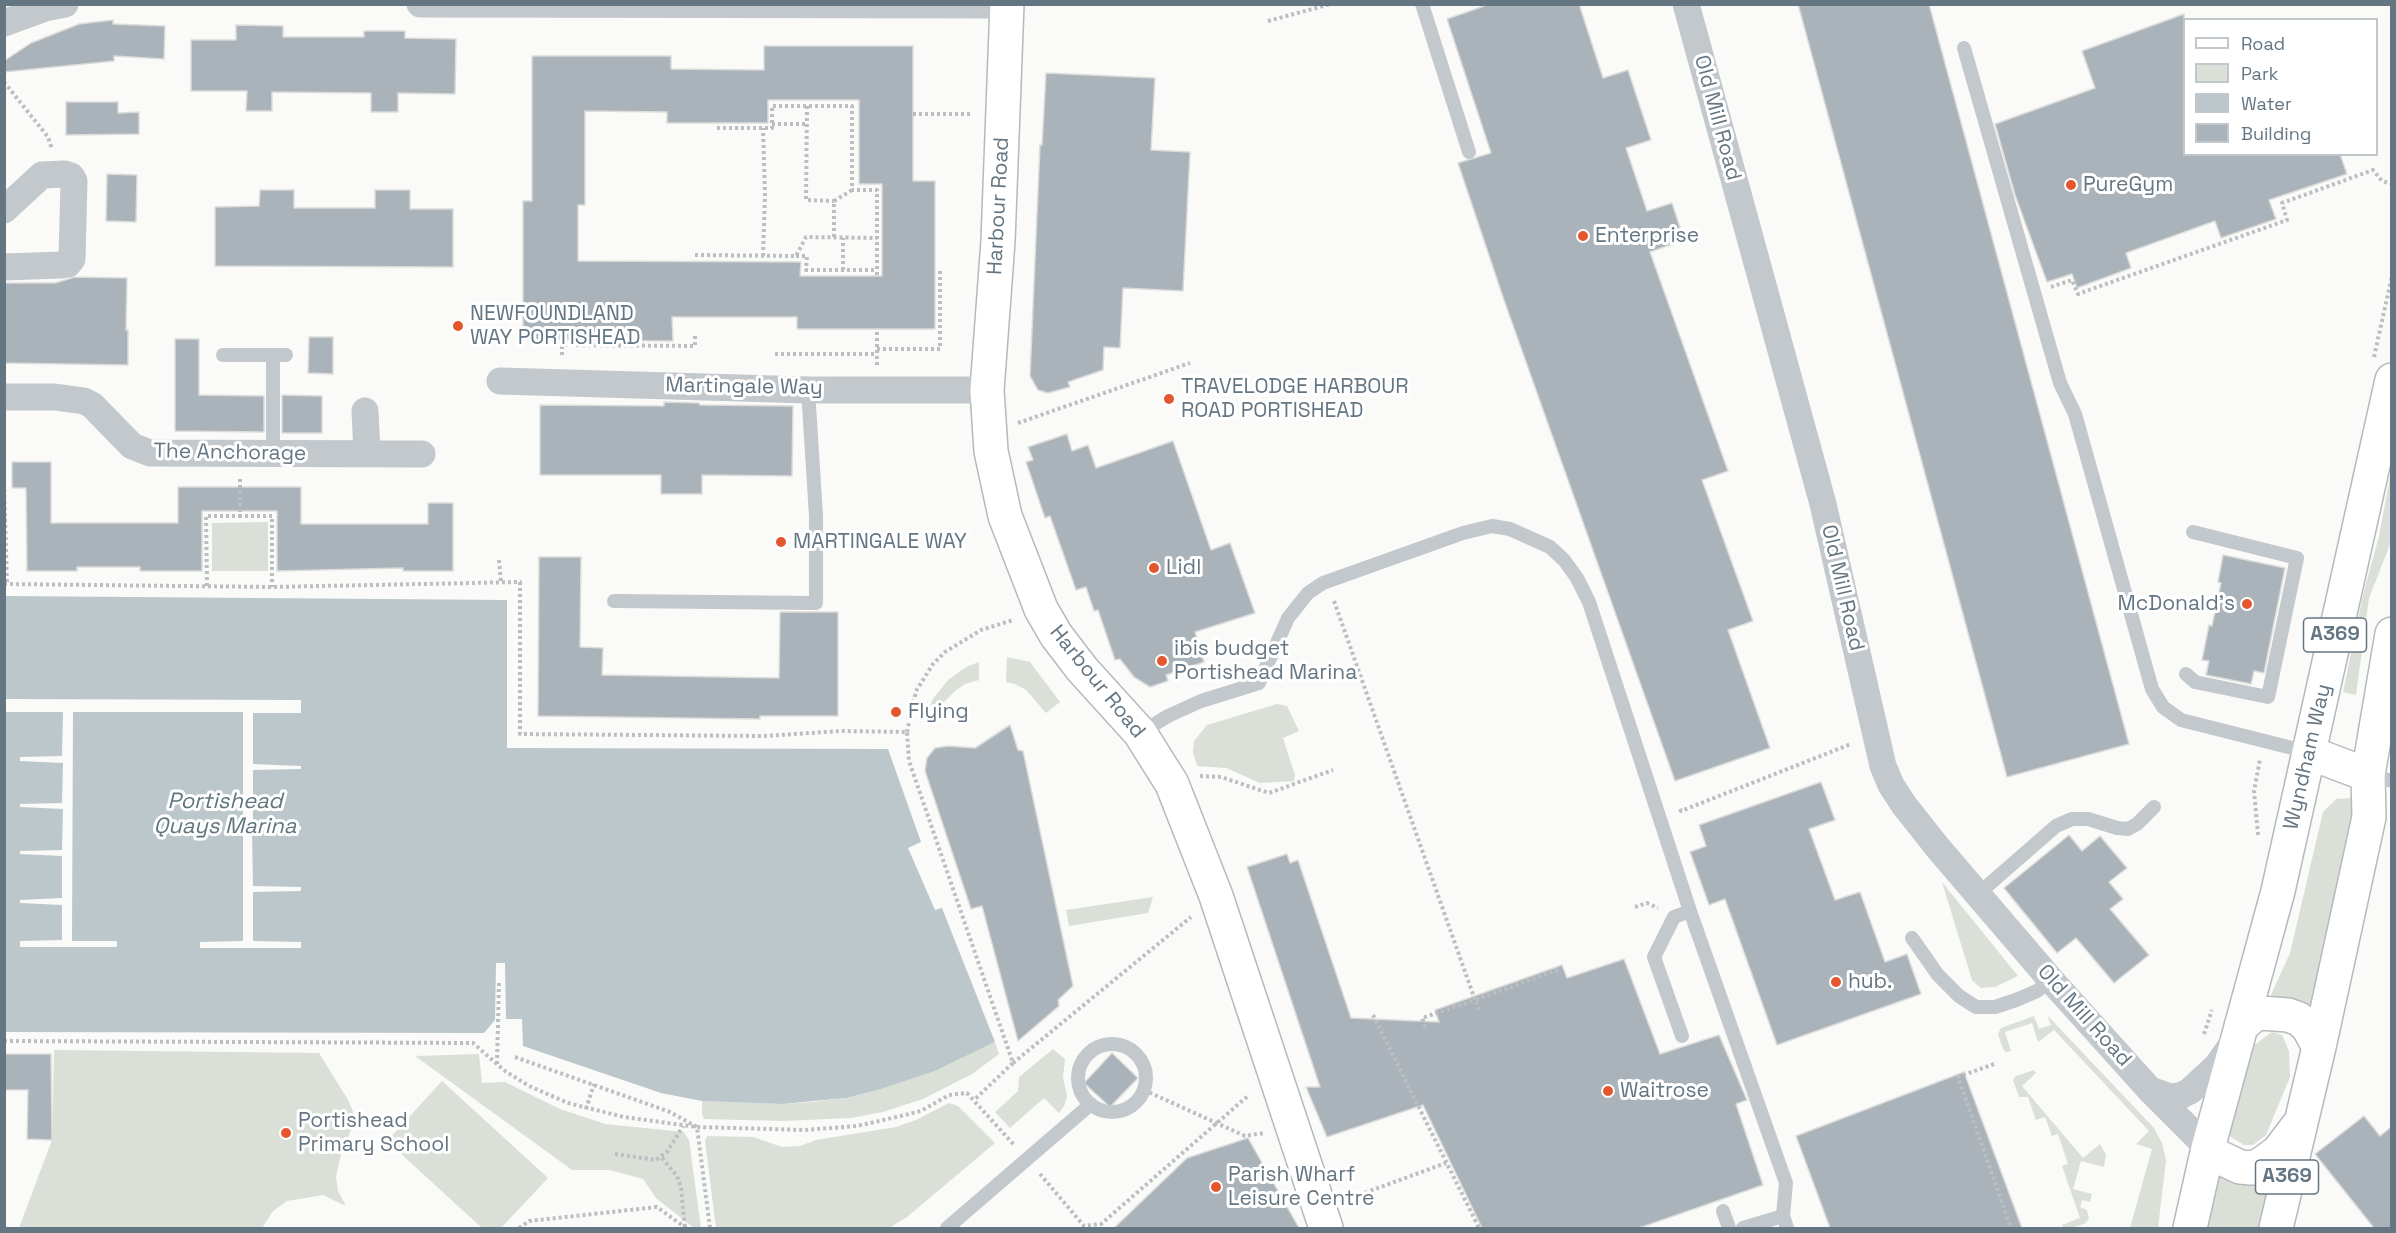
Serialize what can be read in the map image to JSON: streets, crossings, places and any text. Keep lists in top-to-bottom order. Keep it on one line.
{"streets":{"main road":["Harbour Road","A369","Wyndham Way"],"street":["Old Mill Road","Martingale Way","The Anchorage"]},"crossings":[["Old Mill Road","Wyndham Way"],["Harbour Road","Martingale Way"]],"water":["Portishead Quays Marina"],"places":["PureGym","Enterprise","NEWFOUNDLAND WAY PORTISHEAD","TRAVELODGE HARBOUR ROAD PORTISHEAD","MARTINGALE WAY","Lidl","McDonald's","ibis budget Portishead Marina","Flying","hub.","Waitrose","Portishead Primary School","Parish Wharf Leisure Centre"],"legend":["Road","Park","Water","Building"]}
